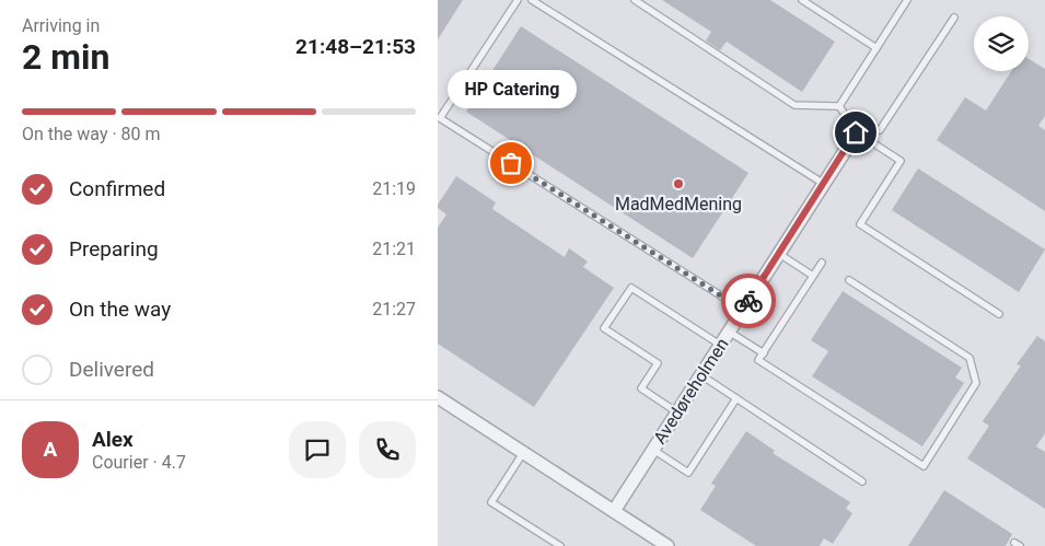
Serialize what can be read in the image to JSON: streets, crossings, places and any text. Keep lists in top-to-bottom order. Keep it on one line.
{"streets":{"street":["Avedøreholmen"]},"places":["HP Catering","MadMedMening"],"page":{"heading":["2 min","Arriving in","21:48–21:53"],"panel":["Alex","Courier · 4.7"],"bubble":"HP Catering","bar":"On the way · 80 m","list":[["Confirmed","21:19"],["Preparing","21:21"],["On the way","21:27"],"Delivered"],"round":"A"}}
